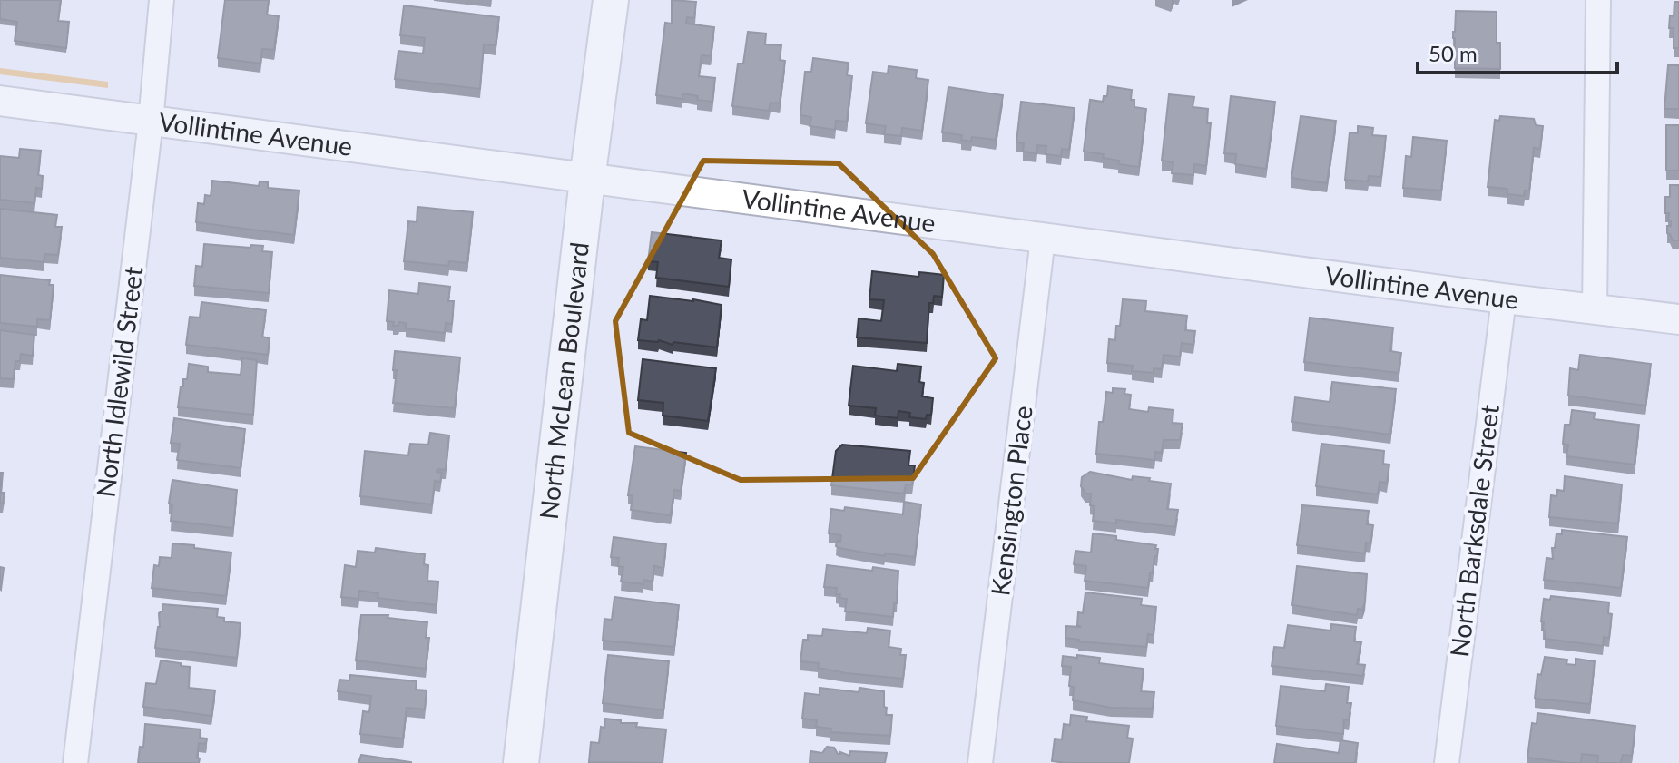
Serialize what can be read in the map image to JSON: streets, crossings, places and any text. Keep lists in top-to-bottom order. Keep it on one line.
{"streets":{"main road":["North McLean Boulevard"],"street":["Vollintine Avenue","North Idlewild Street","Kensington Place","North Barksdale Street"]},"crossings":[["Vollintine Avenue","North McLean Boulevard"],["Vollintine Avenue","North Idlewild Street"],["Vollintine Avenue","Kensington Place"],["Vollintine Avenue","North Barksdale Street"]],"scale_bar":"50 m"}
